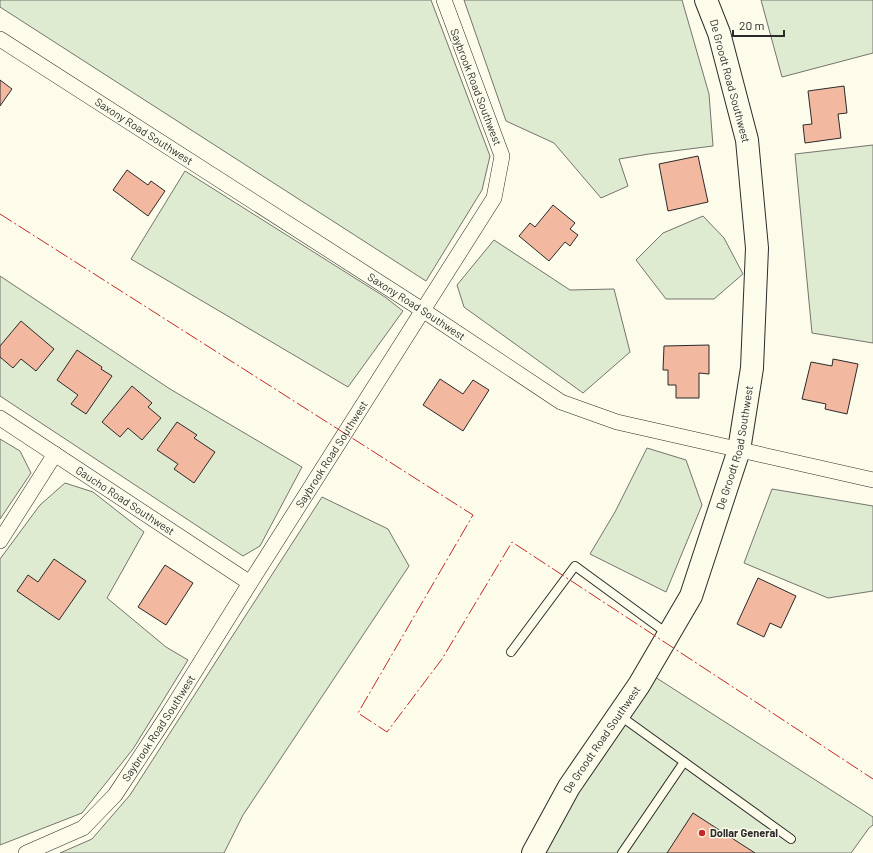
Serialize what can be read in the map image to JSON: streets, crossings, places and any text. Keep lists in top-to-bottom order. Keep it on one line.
{"streets":{"street":["De Groodt Road Southwest","Saybrook Road Southwest","Saxony Road Southwest","Gaucho Road Southwest"]},"crossings":[["De Groodt Road Southwest","Saxony Road Southwest"],["Saybrook Road Southwest","Saxony Road Southwest"],["Saybrook Road Southwest","Gaucho Road Southwest"]],"places":["Dollar General"],"scale_bar":"20 m"}
